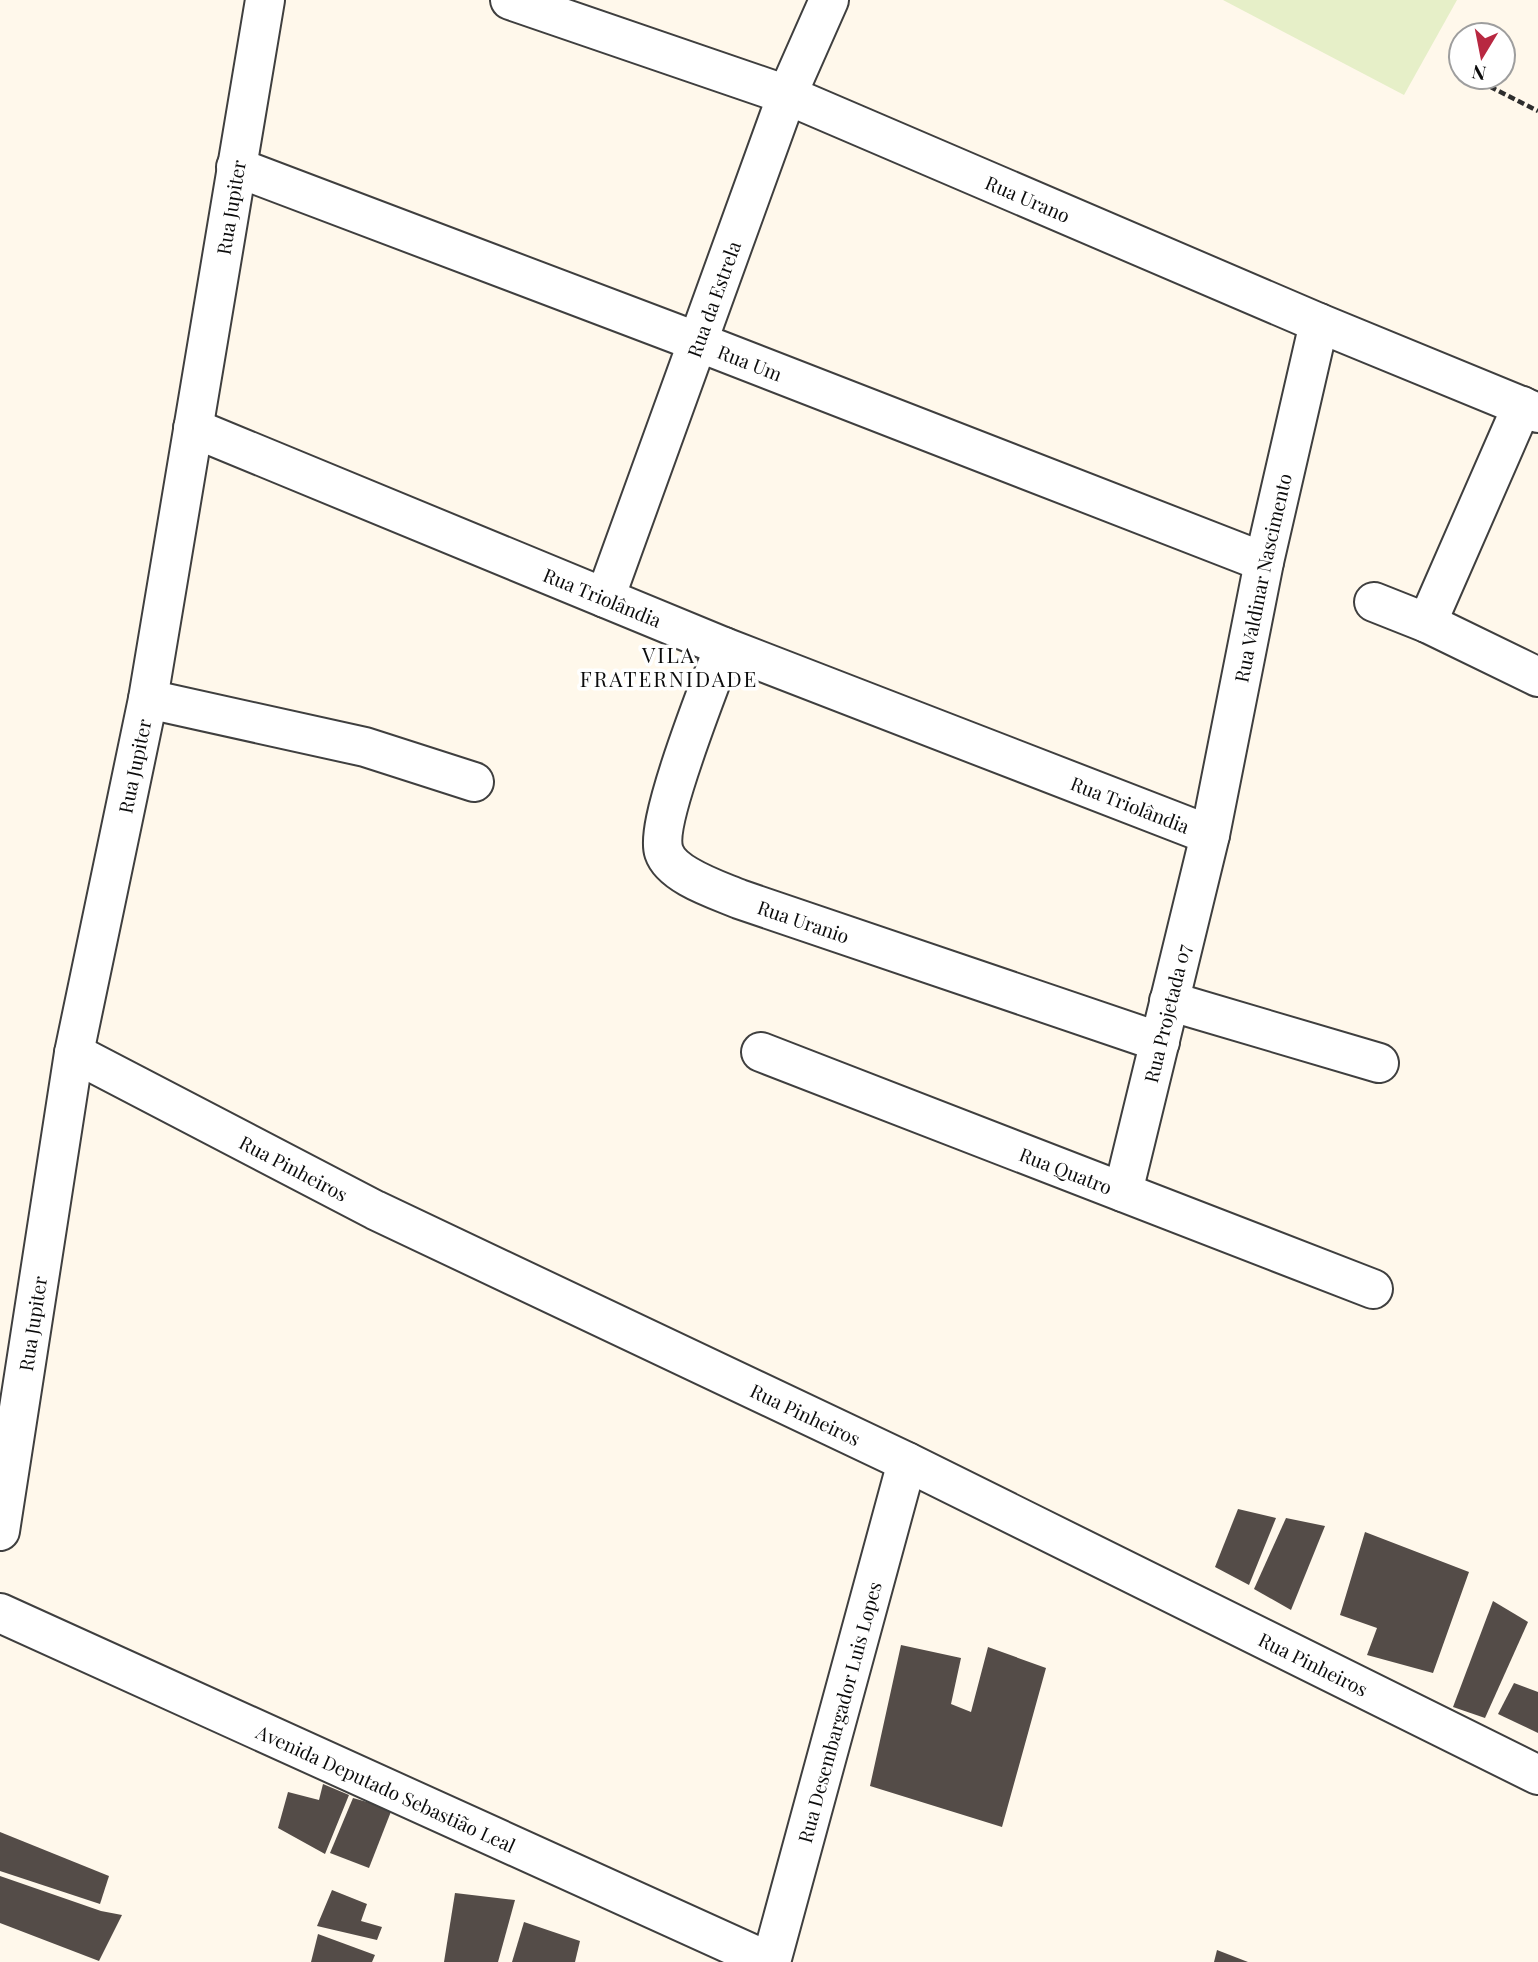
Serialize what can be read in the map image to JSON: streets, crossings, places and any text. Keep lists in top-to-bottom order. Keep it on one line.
{"streets":{"street":["Rua Urano","Rua Jupiter","Rua da Estrela","Rua Um","Rua Valdinar Nascimento","Rua Triolândia","Rua Uranio","Rua Projetada 07","Rua Pinheiros","Rua Quatro","Rua Desembargador Luis Lopes","Avenida Deputado Sebastião Leal"]},"crossings":[["Rua Urano","Rua da Estrela"],["Rua Urano","Rua Valdinar Nascimento"],["Rua Jupiter","Rua Um"],["Rua Jupiter","Rua Triolândia"],["Rua Jupiter","Rua Pinheiros"],["Rua da Estrela","Rua Um"],["Rua da Estrela","Rua Triolândia"],["Rua Um","Rua Valdinar Nascimento"],["Rua Valdinar Nascimento","Rua Triolândia"],["Rua Valdinar Nascimento","Rua Projetada 07"],["Rua Triolândia","Rua Uranio"],["Rua Triolândia","Rua Projetada 07"],["Rua Uranio","Rua Projetada 07"],["Rua Projetada 07","Rua Quatro"],["Rua Pinheiros","Rua Desembargador Luis Lopes"],["Rua Desembargador Luis Lopes","Avenida Deputado Sebastião Leal"]],"districts":["VILA FRATERNIDADE"],"north":"bottom"}
